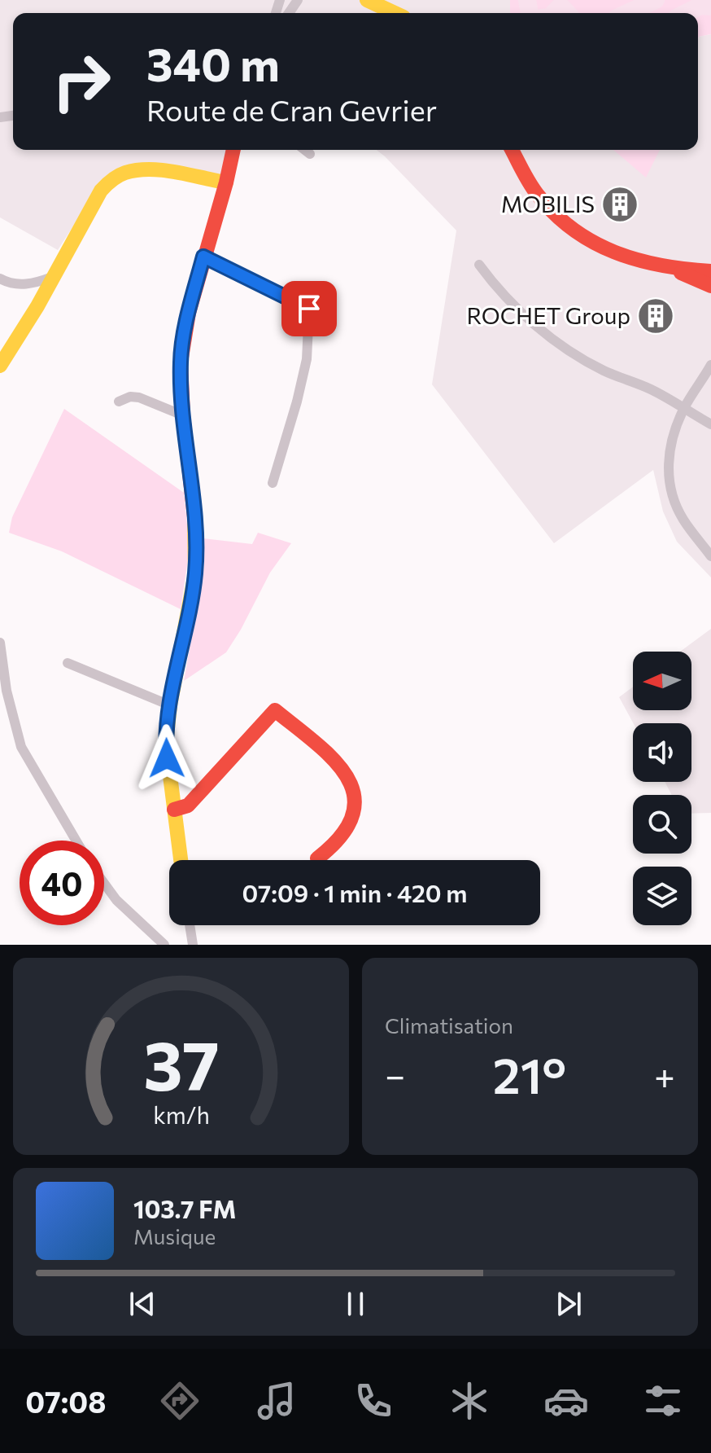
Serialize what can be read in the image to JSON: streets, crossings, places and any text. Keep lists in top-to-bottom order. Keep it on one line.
{"places":{"building":["MOBILIS","ROCHET Group"]},"north":"left","page":{"turn":["340 m","Route de Cran Gevrier"],"limit":"40","trip":"07:09 · 1 min · 420 m","tile":"Climatisation","heat":["−","21°","+"],"song":["103.7 FM","Musique"],"tabs":"07:08","gauge":["37","km/h"]}}
